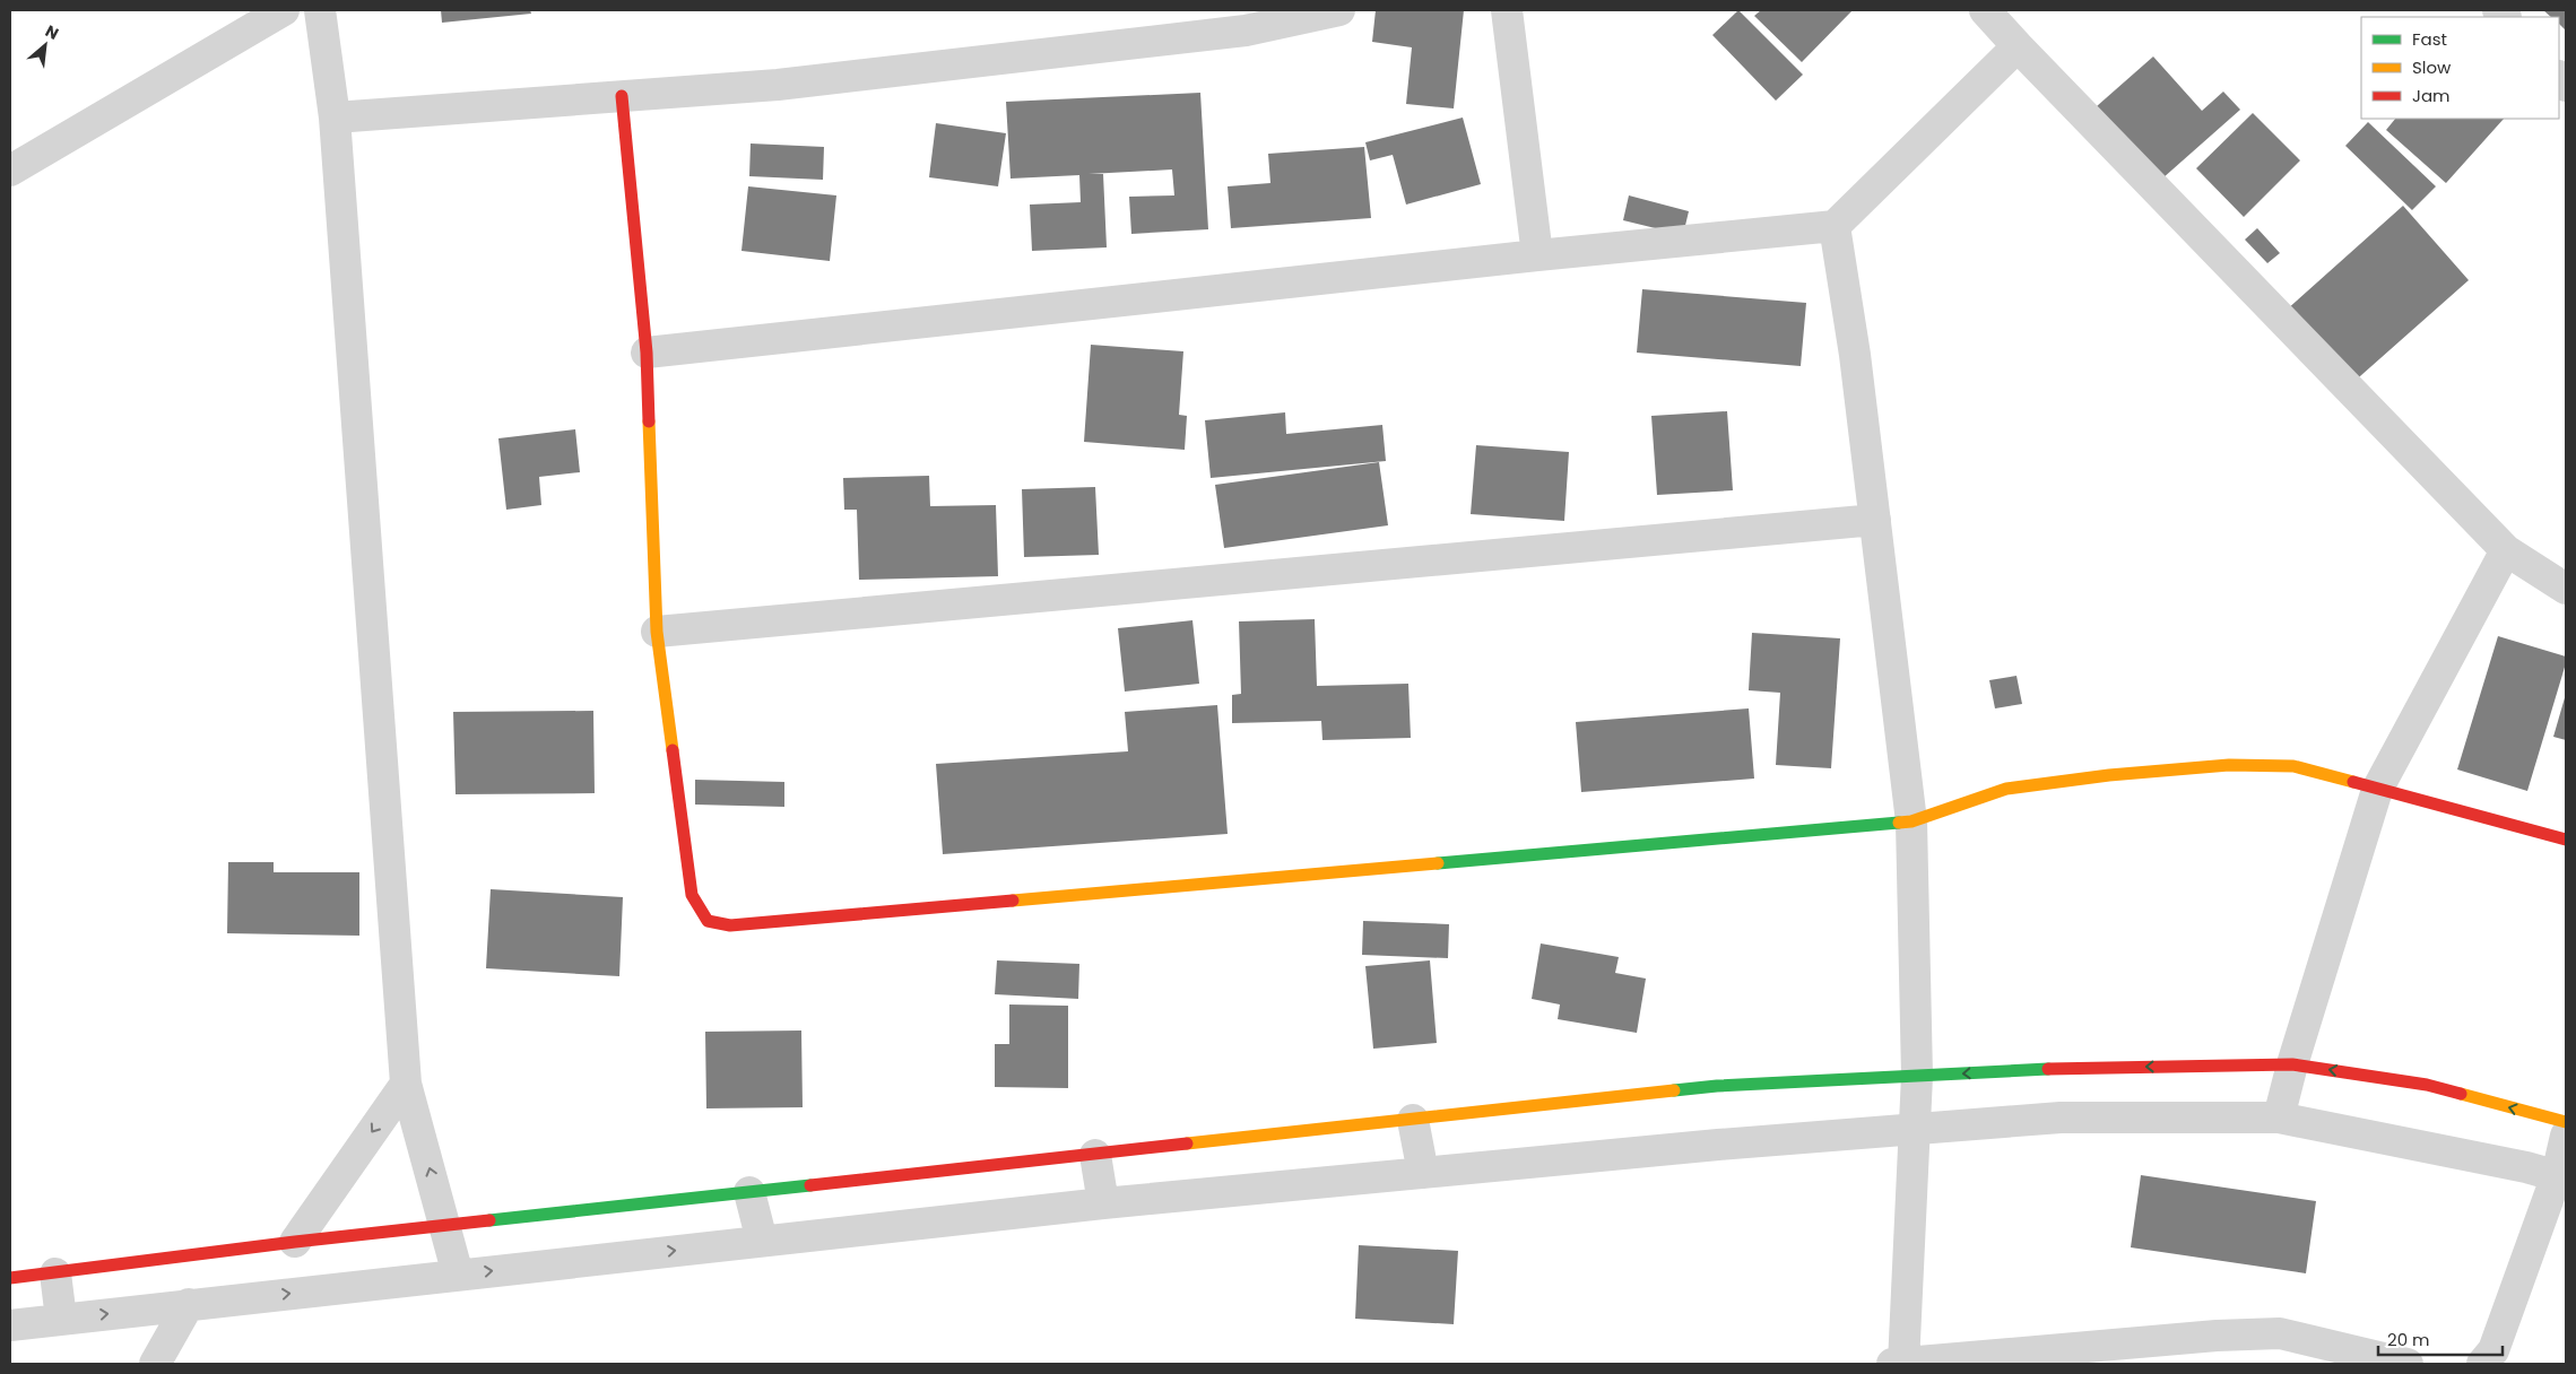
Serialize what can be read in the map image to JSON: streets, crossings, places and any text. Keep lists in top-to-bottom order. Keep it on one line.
{"legend":["Fast","Slow","Jam"],"scale_bar":"20 m","north":"top right"}
